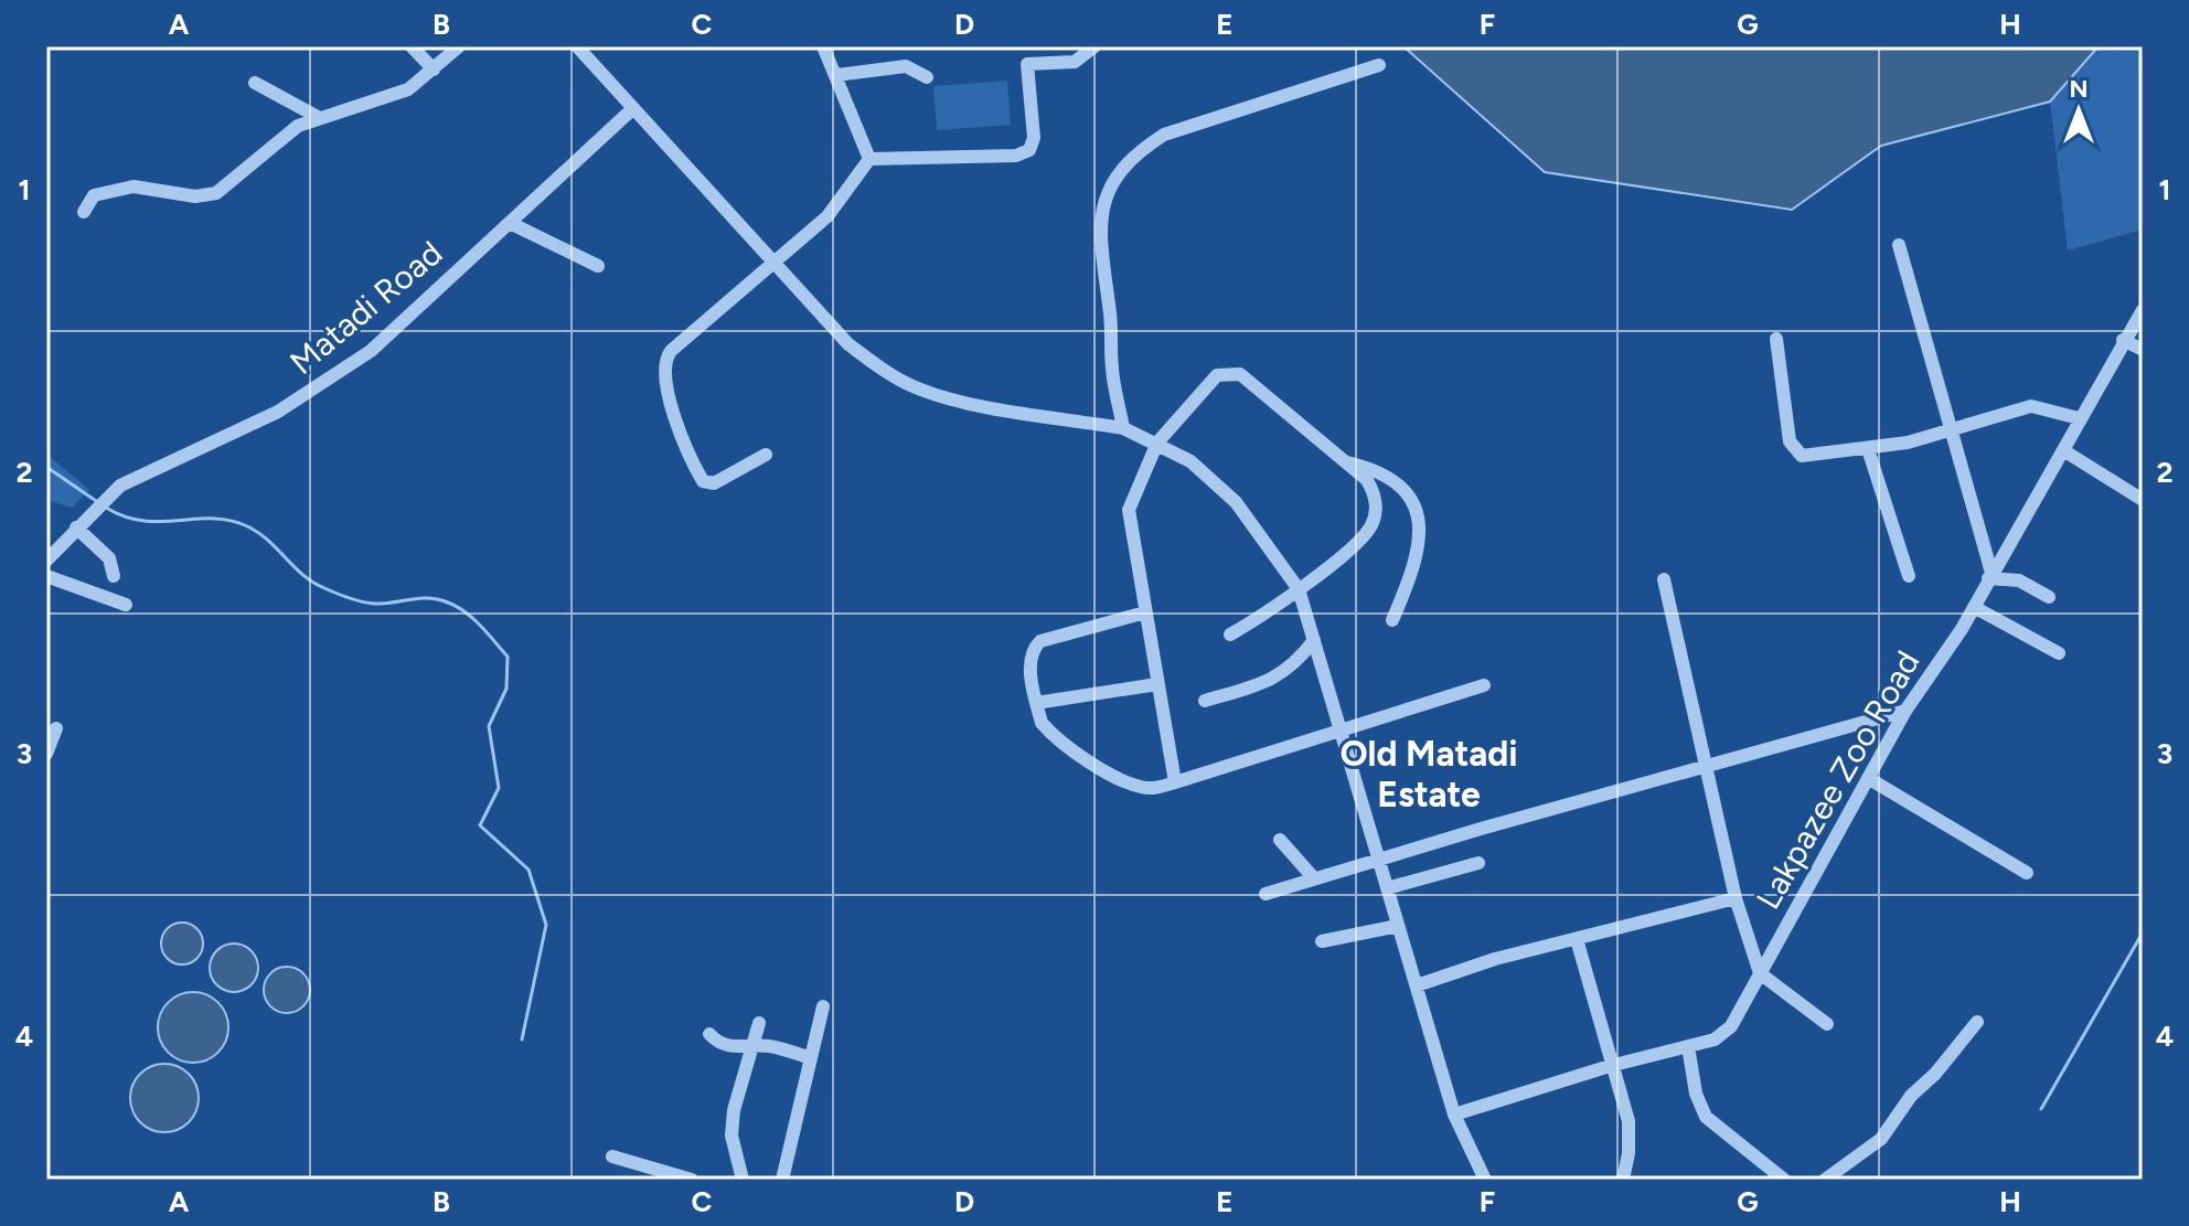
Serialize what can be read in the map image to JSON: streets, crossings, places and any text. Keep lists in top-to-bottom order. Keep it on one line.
{"streets":{"street":["Matadi Road","Lakpazee Zoo Road"]},"districts":["Old Matadi Estate"],"north":"top","grid":{"columns":["A","B","C","D","E","F","G","H"],"rows":["1","2","3","4"]}}
